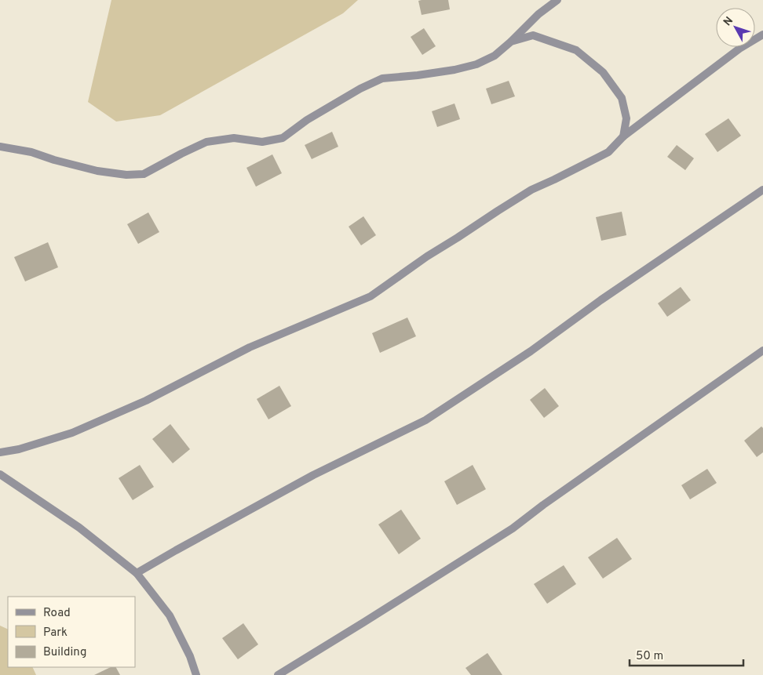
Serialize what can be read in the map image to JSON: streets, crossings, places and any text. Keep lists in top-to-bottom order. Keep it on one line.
{"legend":["Road","Park","Building"],"scale_bar":"50 m","north":"top left"}
